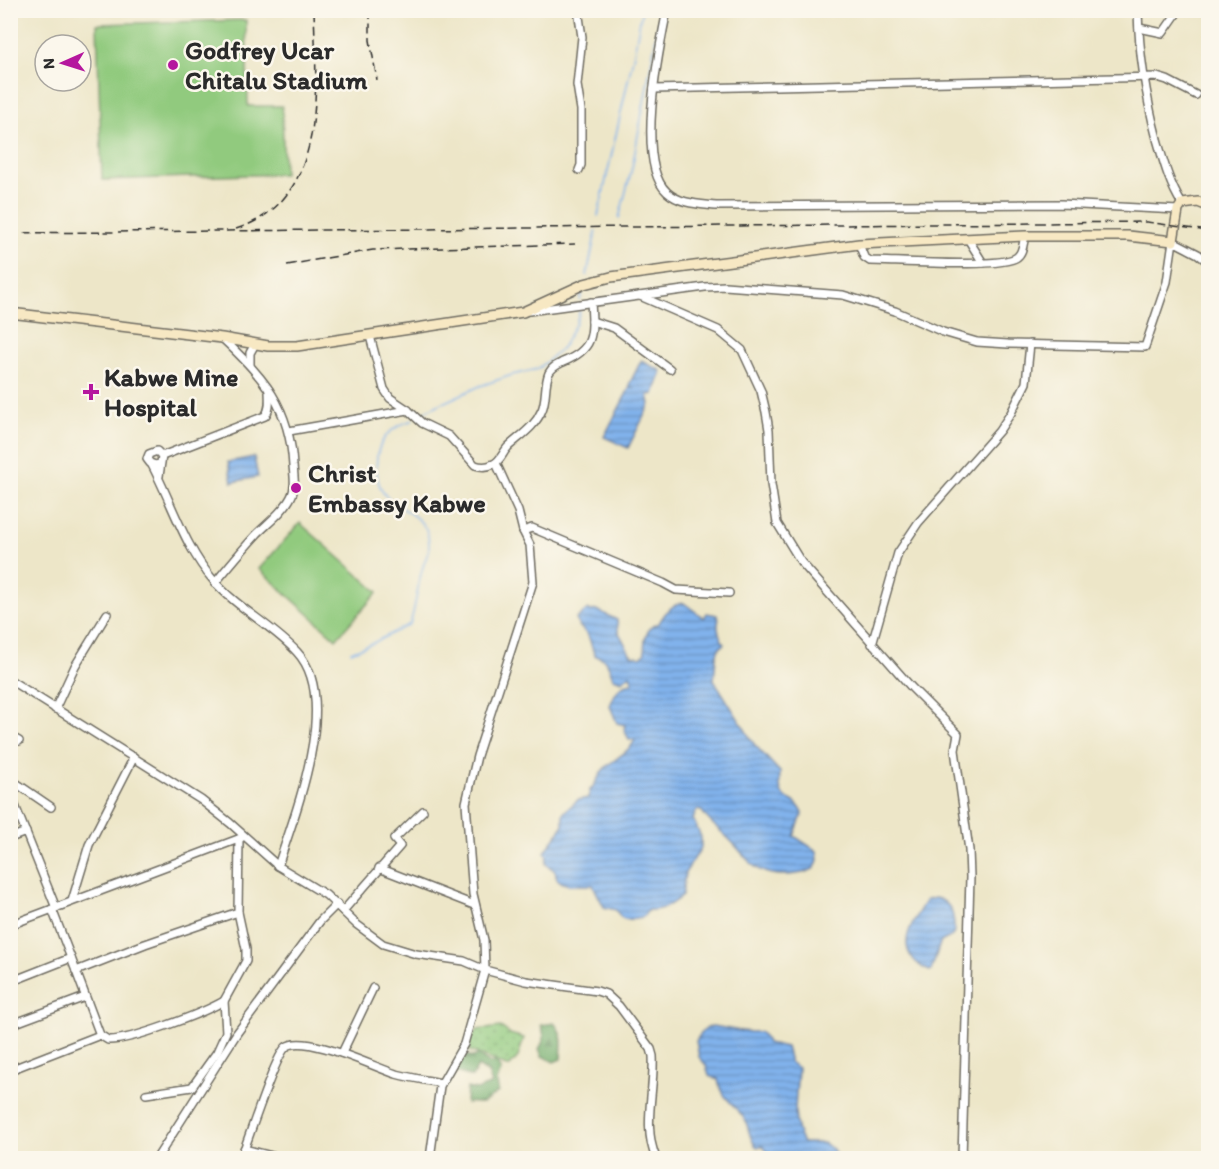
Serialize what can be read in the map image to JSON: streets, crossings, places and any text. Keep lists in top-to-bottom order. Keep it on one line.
{"places":{"other":["Godfrey Ucar Chitalu Stadium","Christ Embassy Kabwe"],"health":["Kabwe Mine Hospital"]},"north":"left"}
